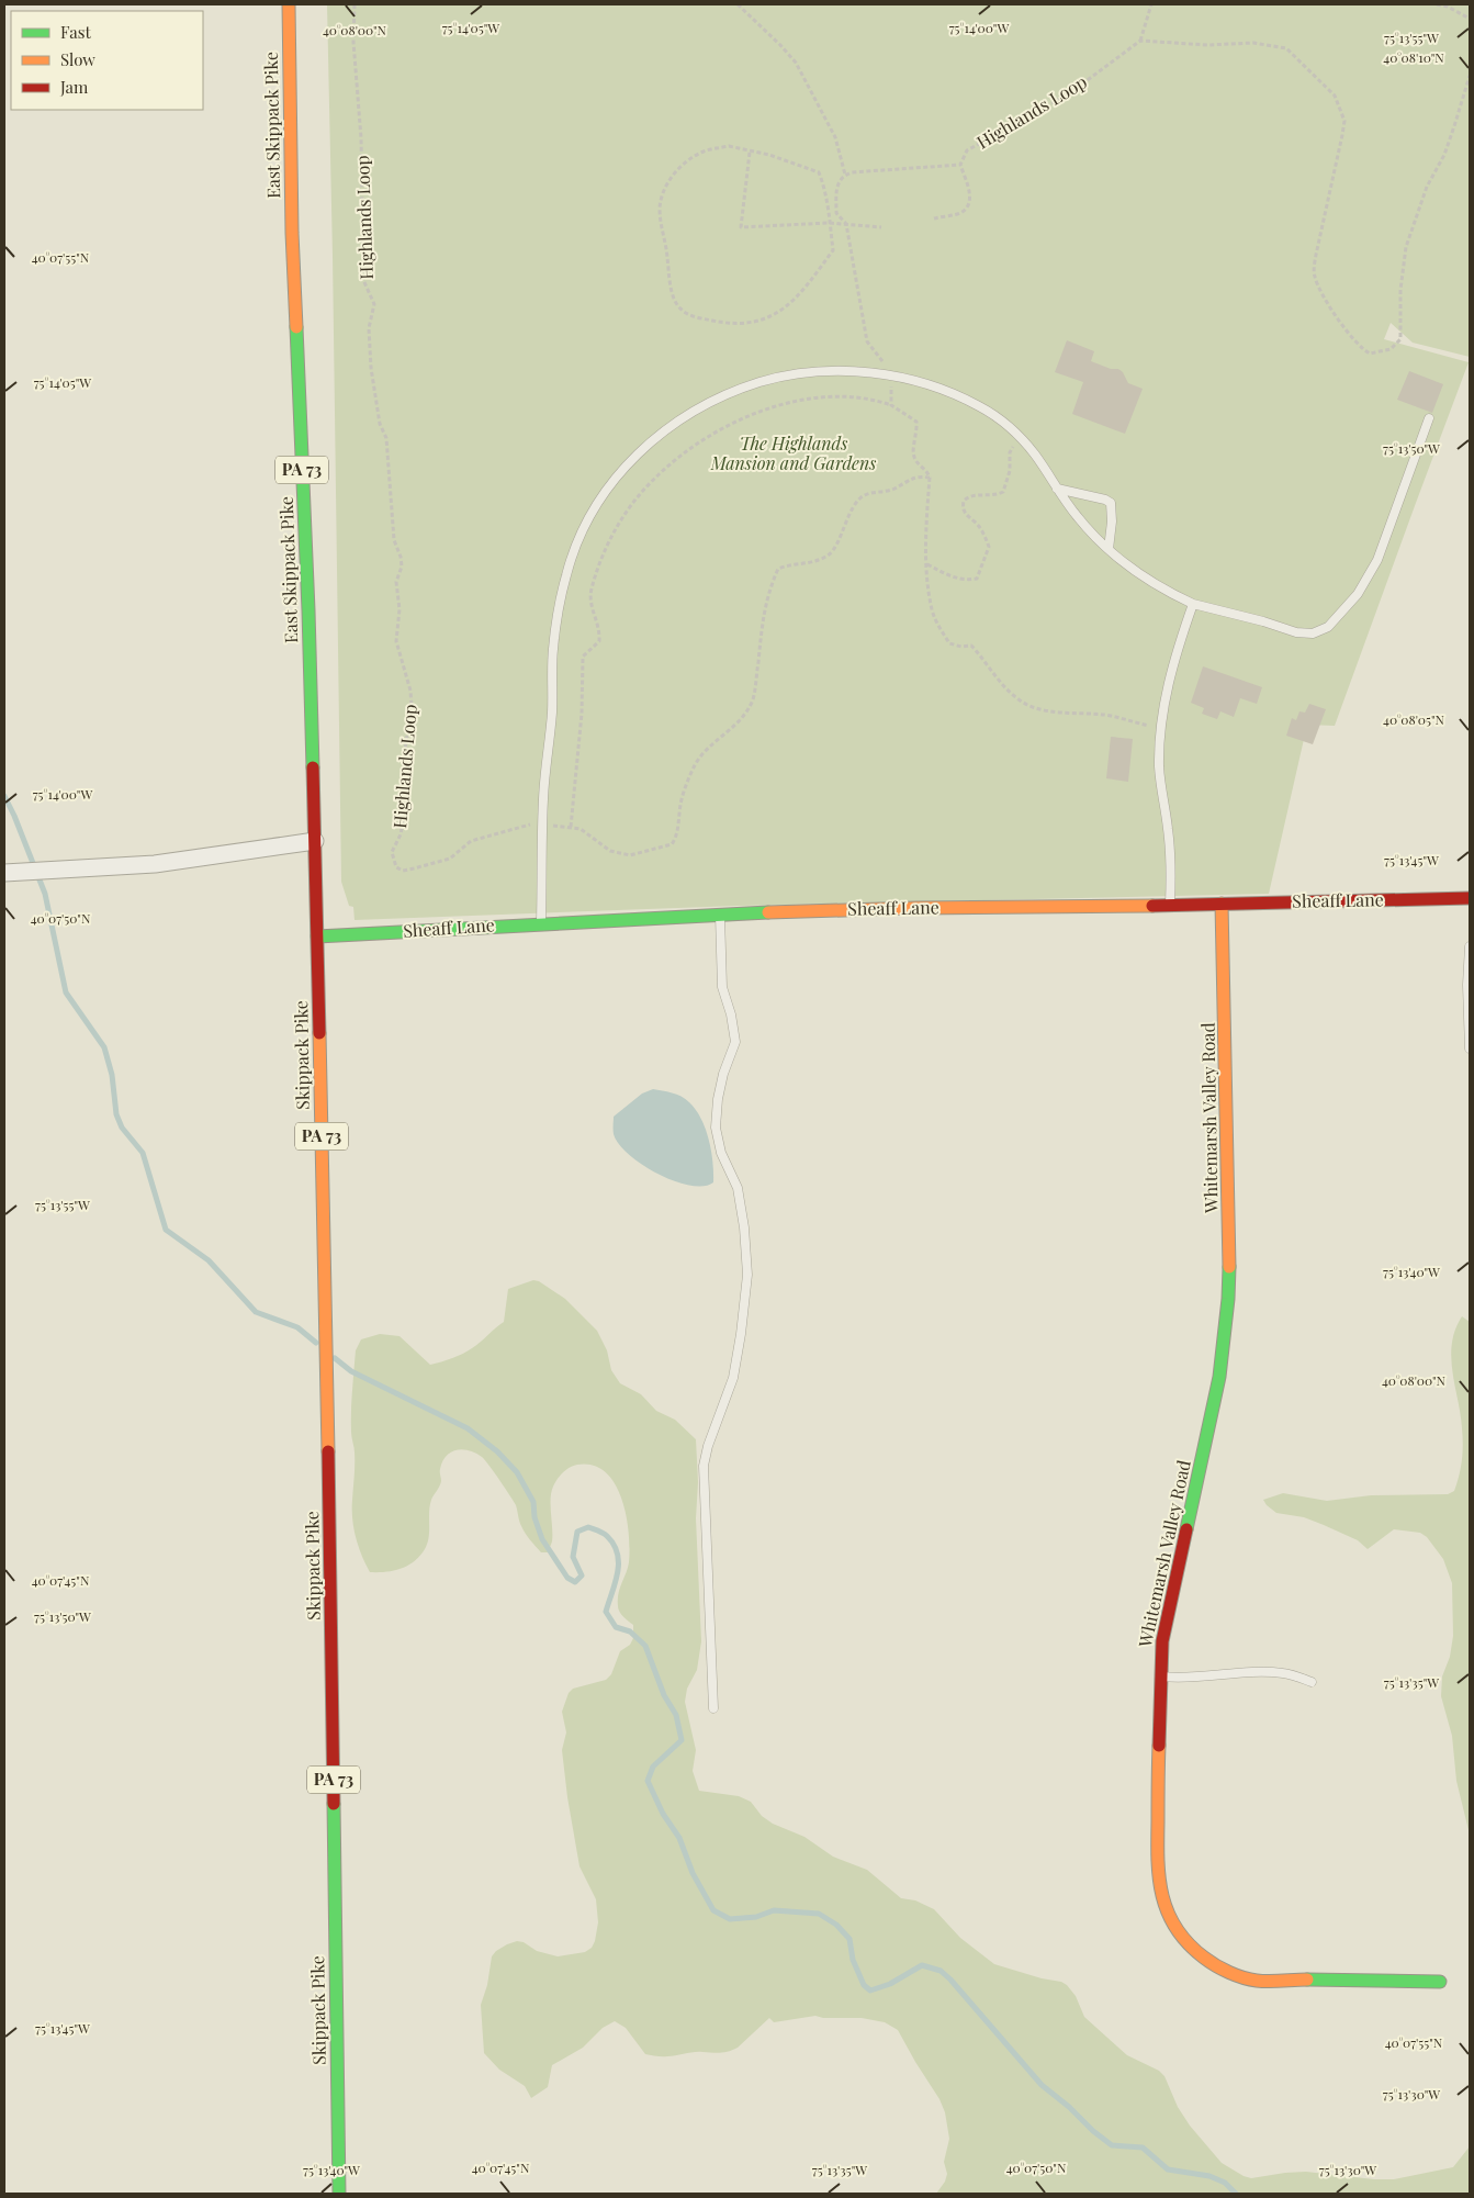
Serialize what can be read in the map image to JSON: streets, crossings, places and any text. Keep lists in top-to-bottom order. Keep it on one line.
{"streets":{"street":["East Skippack Pike","PA 73","Sheaff Lane","Skippack Pike","Whitemarsh Valley Road"],"path":["Highlands Loop"]},"crossings":[["East Skippack Pike","Sheaff Lane"],["East Skippack Pike","Skippack Pike"],["Sheaff Lane","Skippack Pike"],["Sheaff Lane","Whitemarsh Valley Road"]],"parks":["The Highlands Mansion and Gardens"],"legend":["Fast","Slow","Jam"],"coordinates":["75°14'05\"W","75°14'00\"W","40°08'00\"N","75°13'55\"W","40°08'10\"N","40°07'55\"N","75°13'50\"W","40°08'05\"N","75°13'45\"W","40°07'50\"N","75°13'40\"W","40°07'45\"N","75°13'35\"W","75°13'30\"W"]}
